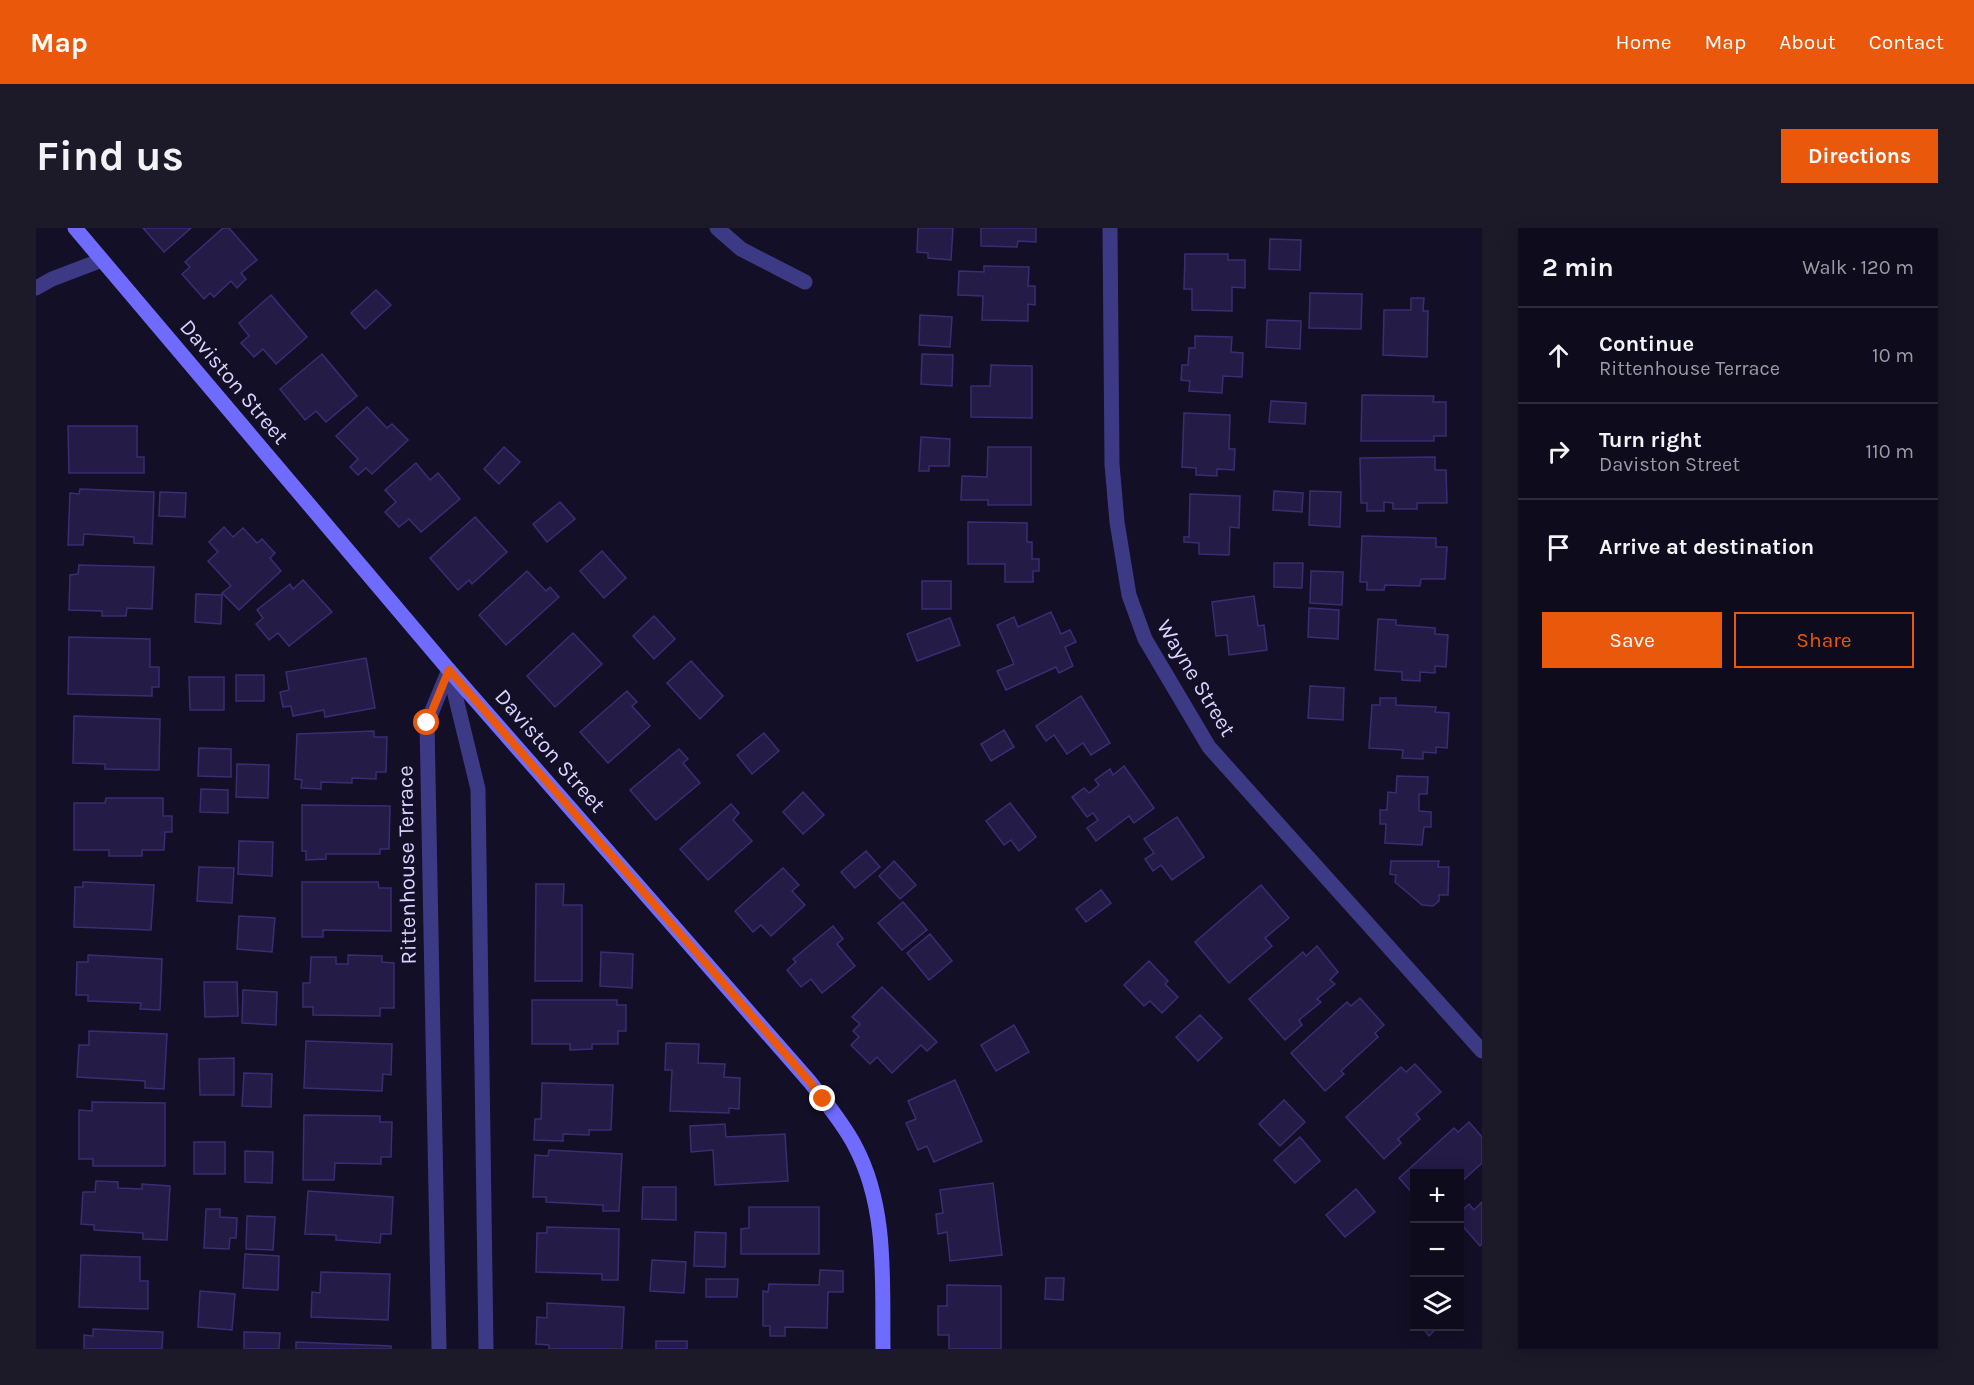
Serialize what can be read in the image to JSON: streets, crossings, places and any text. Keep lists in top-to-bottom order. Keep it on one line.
{"streets":{"main road":["Daviston Street"],"street":["Wayne Street","Rittenhouse Terrace"]},"crossings":[["Daviston Street","Rittenhouse Terrace"]],"page":{"header":"Map","nav":["Home","Map","About","Contact"],"buttons":["Directions",["Save","Share"]],"title":"Find us","heading":["2 min","Walk · 120 m"],"list":[["Continue","Rittenhouse Terrace","10 m"],["Turn right","Daviston Street","110 m"],"Arrive at destination"],"map_buttons":["+","−"]}}
